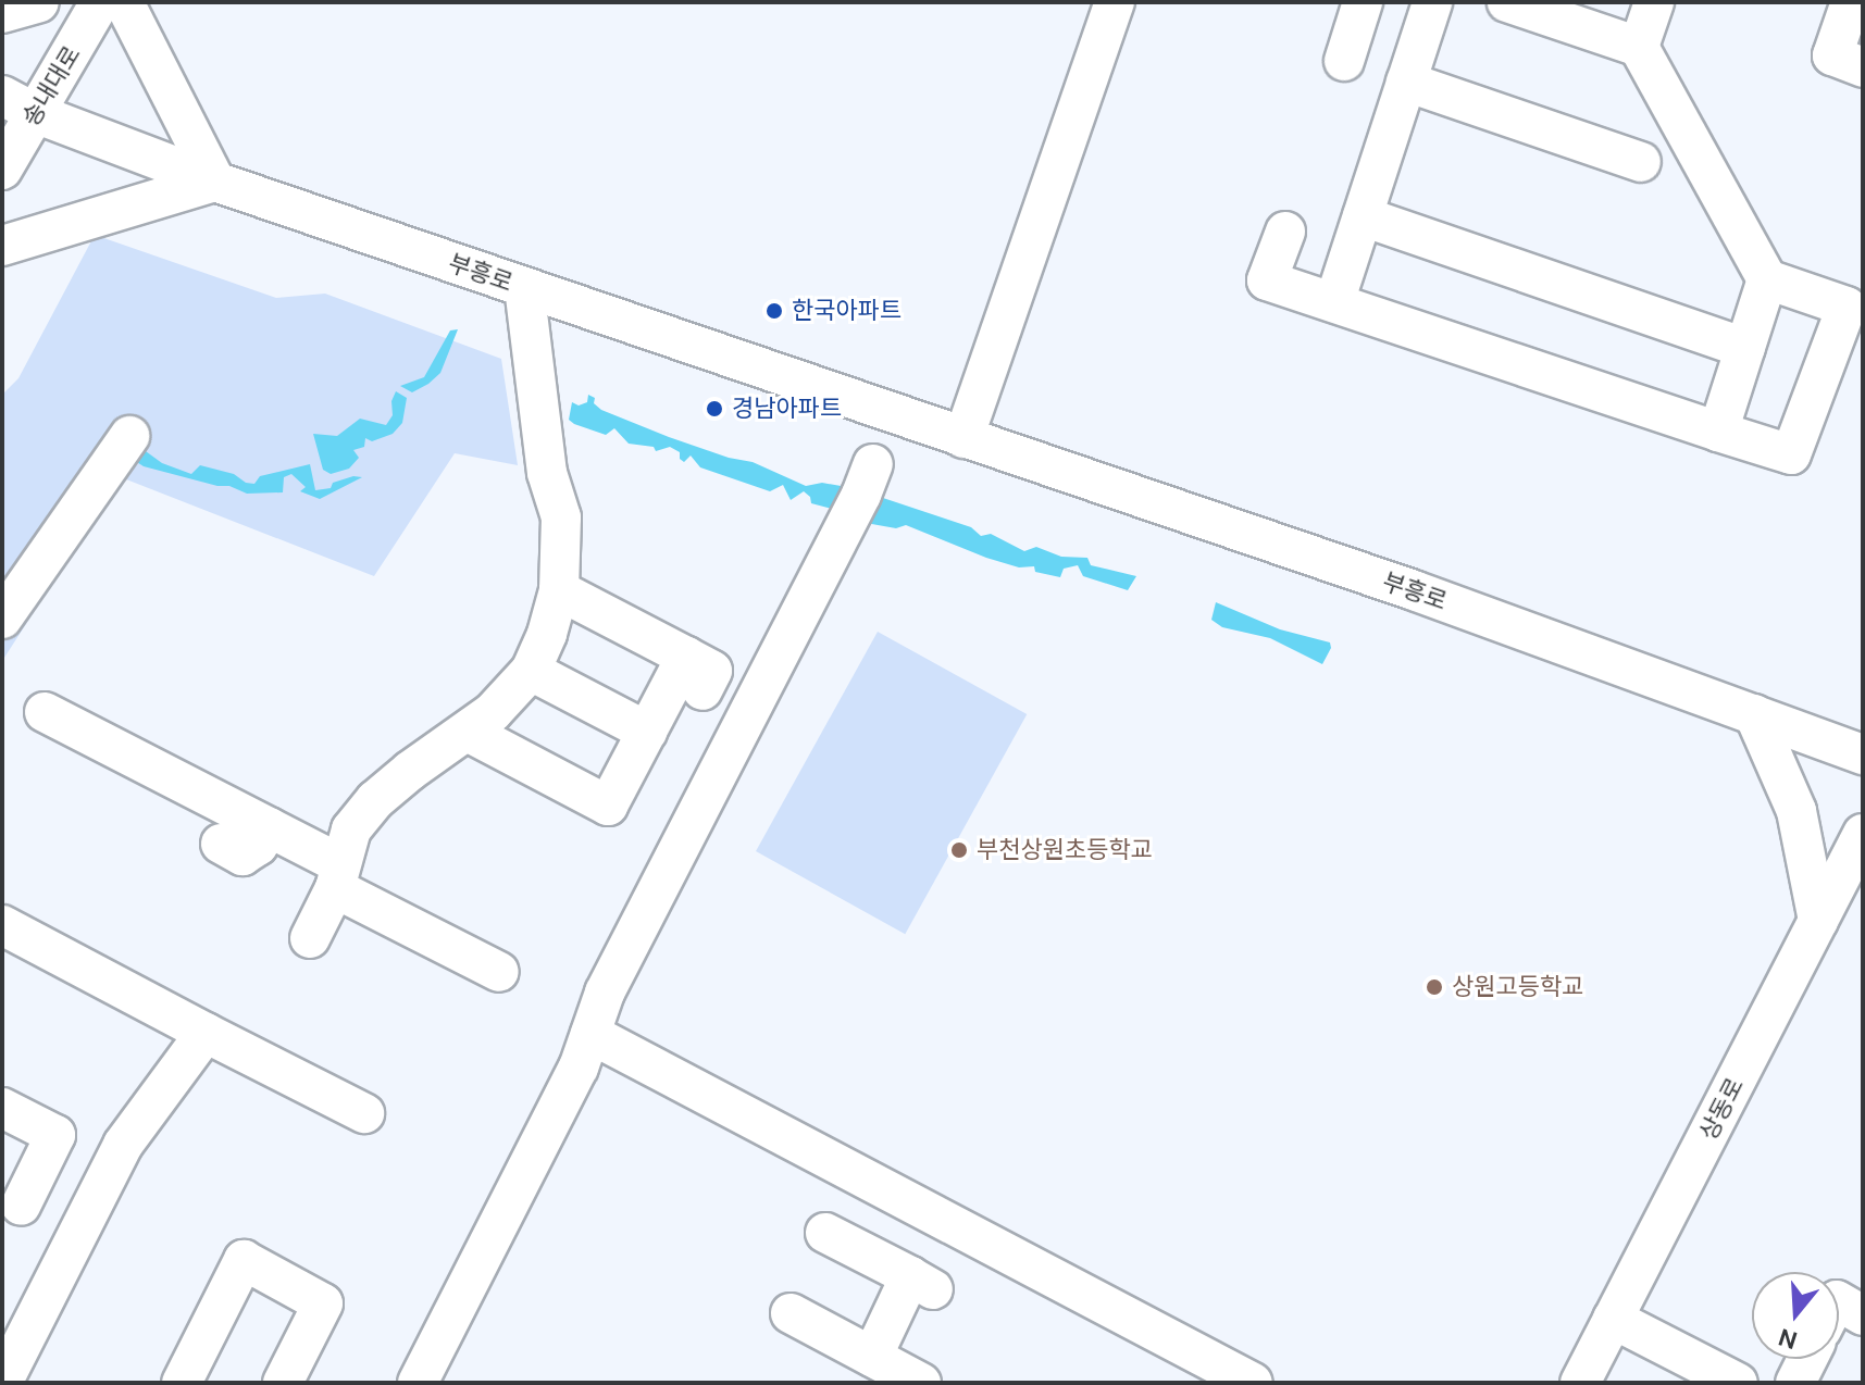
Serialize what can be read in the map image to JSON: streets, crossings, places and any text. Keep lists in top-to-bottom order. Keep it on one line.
{"streets":{"street":["송내대로","부흥로","상동로"]},"crossings":[["송내대로","부흥로"]],"places":["한국아파트","경남아파트","부천상원초등학교","상원고등학교"],"north":"bottom"}
